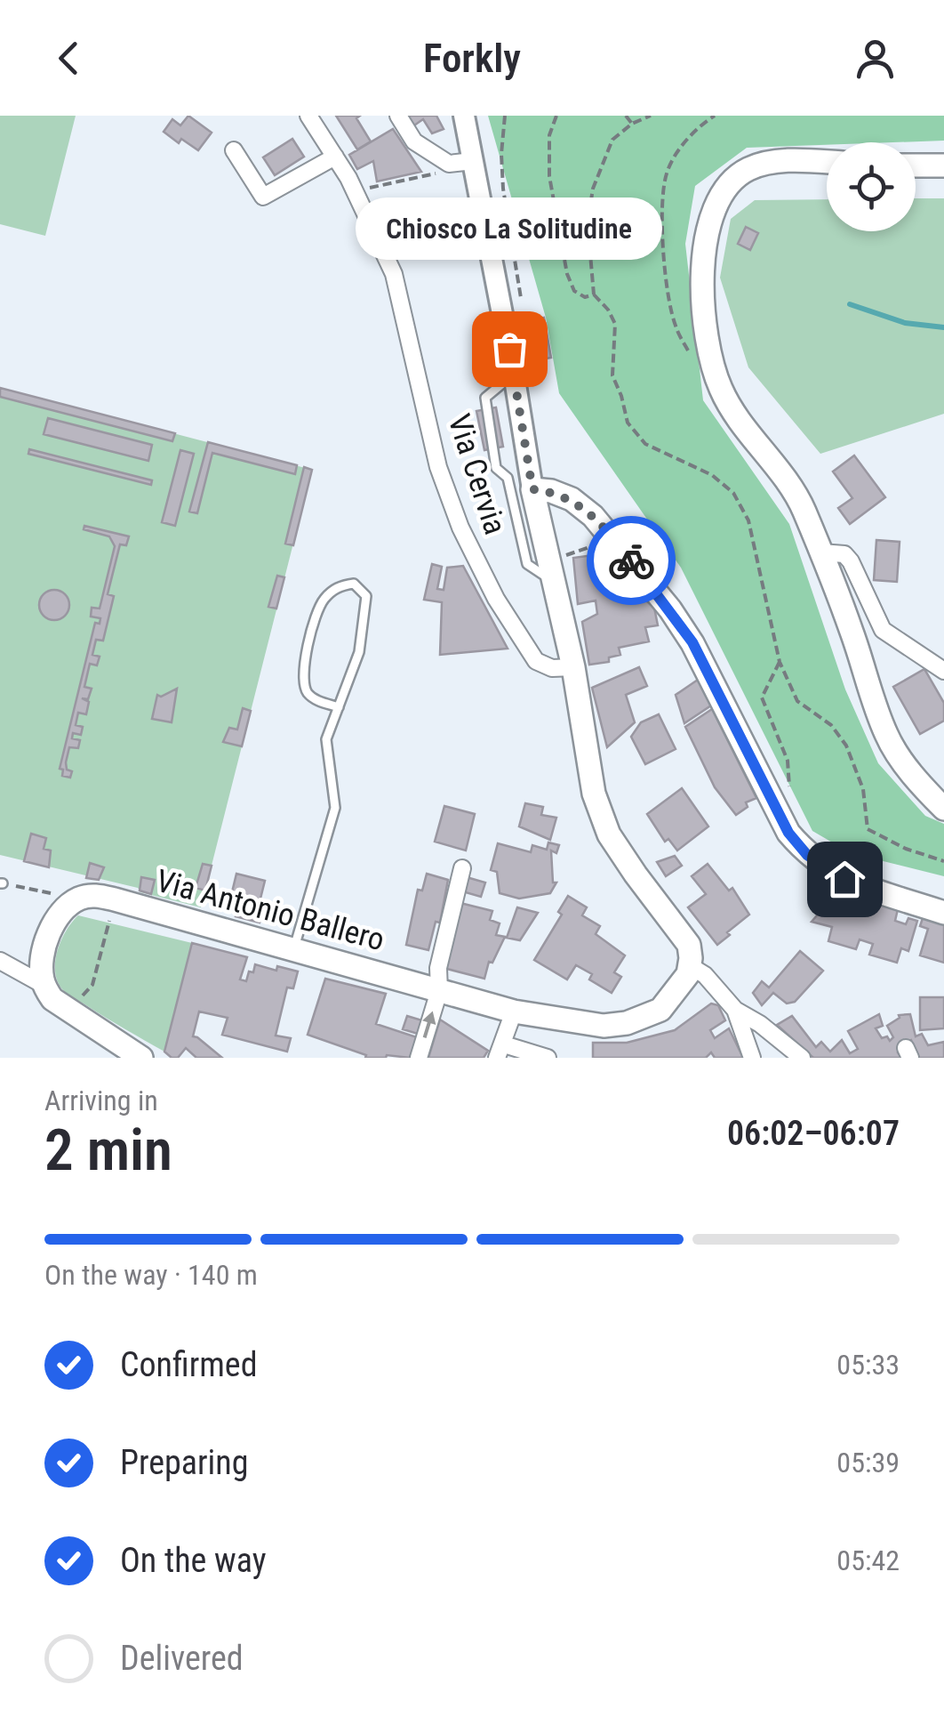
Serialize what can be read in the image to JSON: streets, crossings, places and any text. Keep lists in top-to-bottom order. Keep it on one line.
{"streets":{"main road":["Via Antonio Ballero"],"street":["Via Cervia"]},"places":["Chiosco La Solitudine"],"page":{"header":"Forkly","bubble":"Chiosco La Solitudine","heading":["2 min","Arriving in","06:02–06:07"],"bar":"On the way · 140 m","list":[["Confirmed","05:33"],["Preparing","05:39"],["On the way","05:42"],"Delivered"]}}
